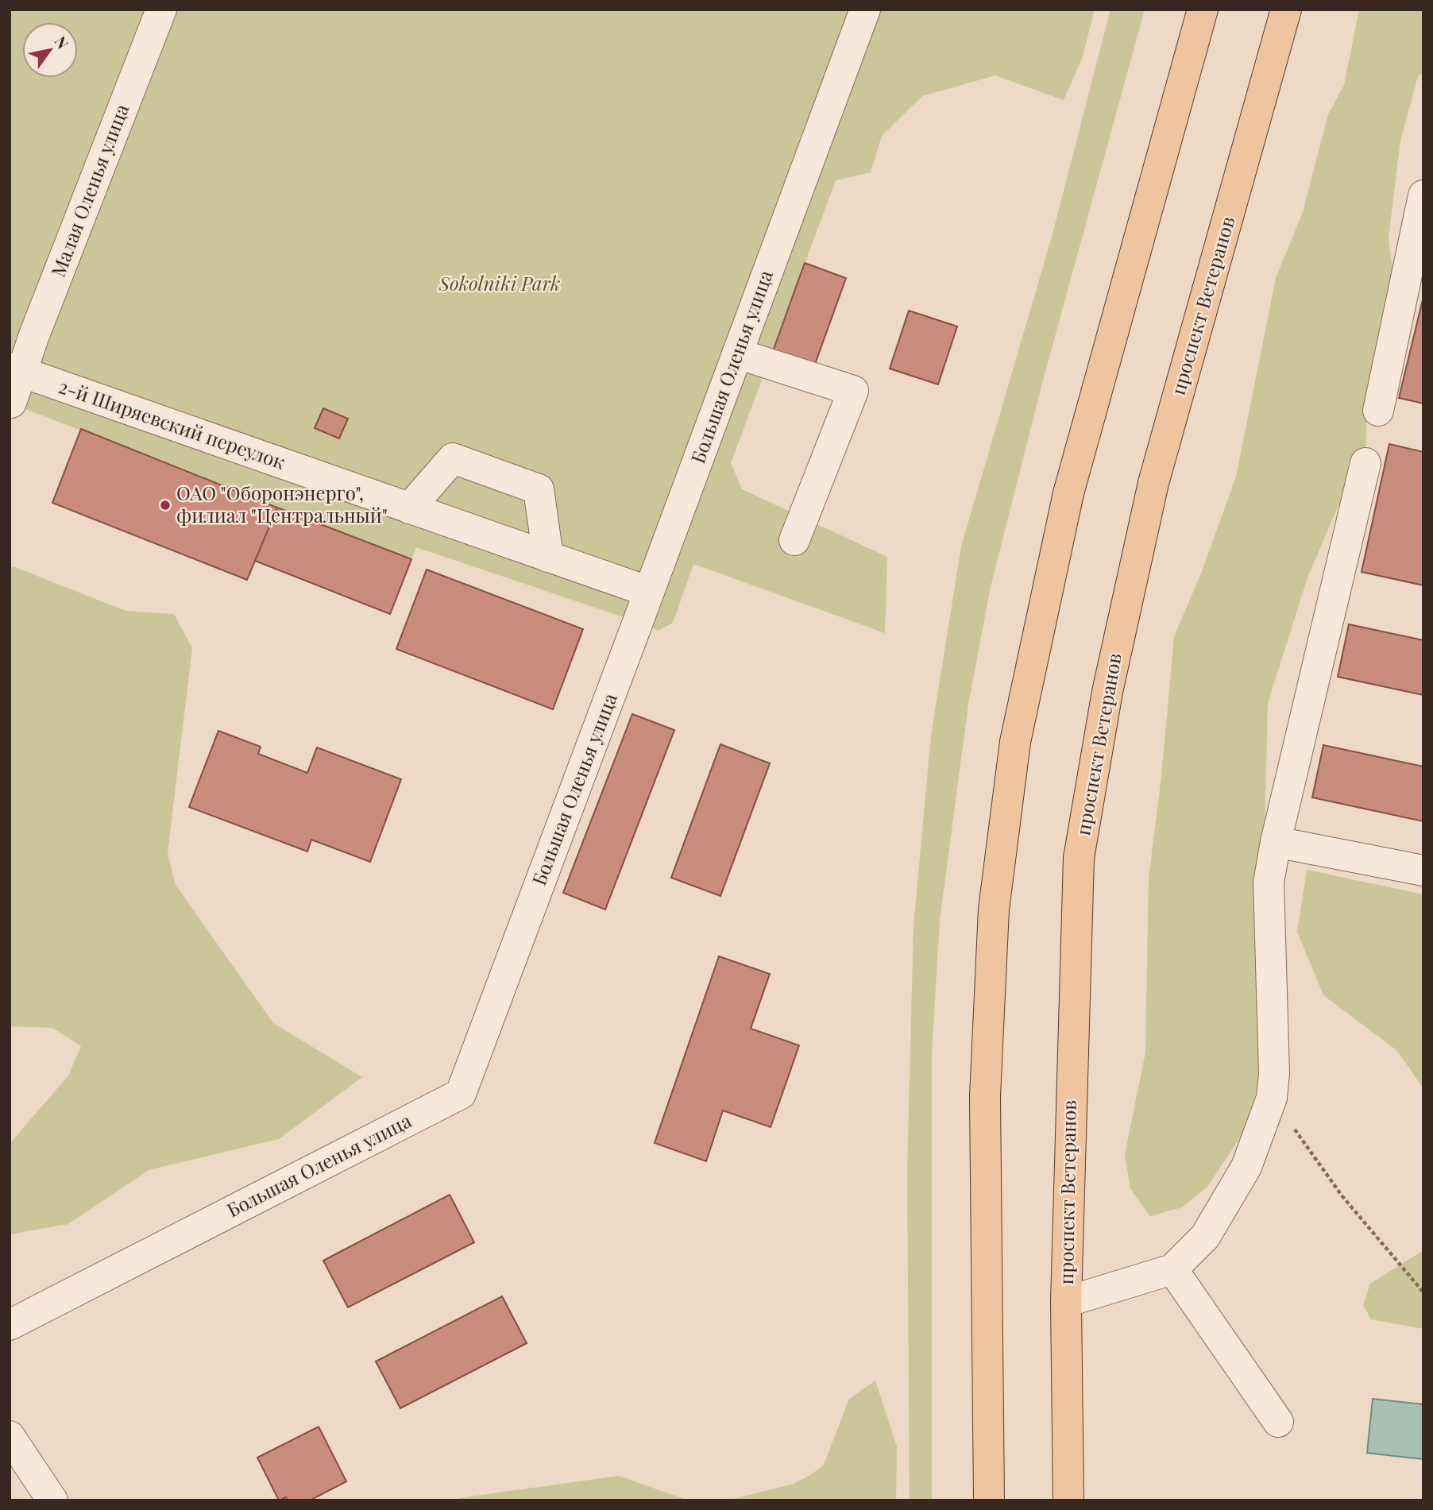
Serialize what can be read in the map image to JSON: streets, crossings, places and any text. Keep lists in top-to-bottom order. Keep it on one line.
{"streets":{"main road":["проспект Ветеранов"],"street":["Малая Оленья улица","Большая Оленья улица","2-й Ширяевский переулок"]},"crossings":[["Малая Оленья улица","2-й Ширяевский переулок"],["Большая Оленья улица","2-й Ширяевский переулок"]],"parks":["Sokolniki Park"],"places":["ОАО \"Оборонэнерго\", филиал \"Центральный\""],"north":"top right"}
